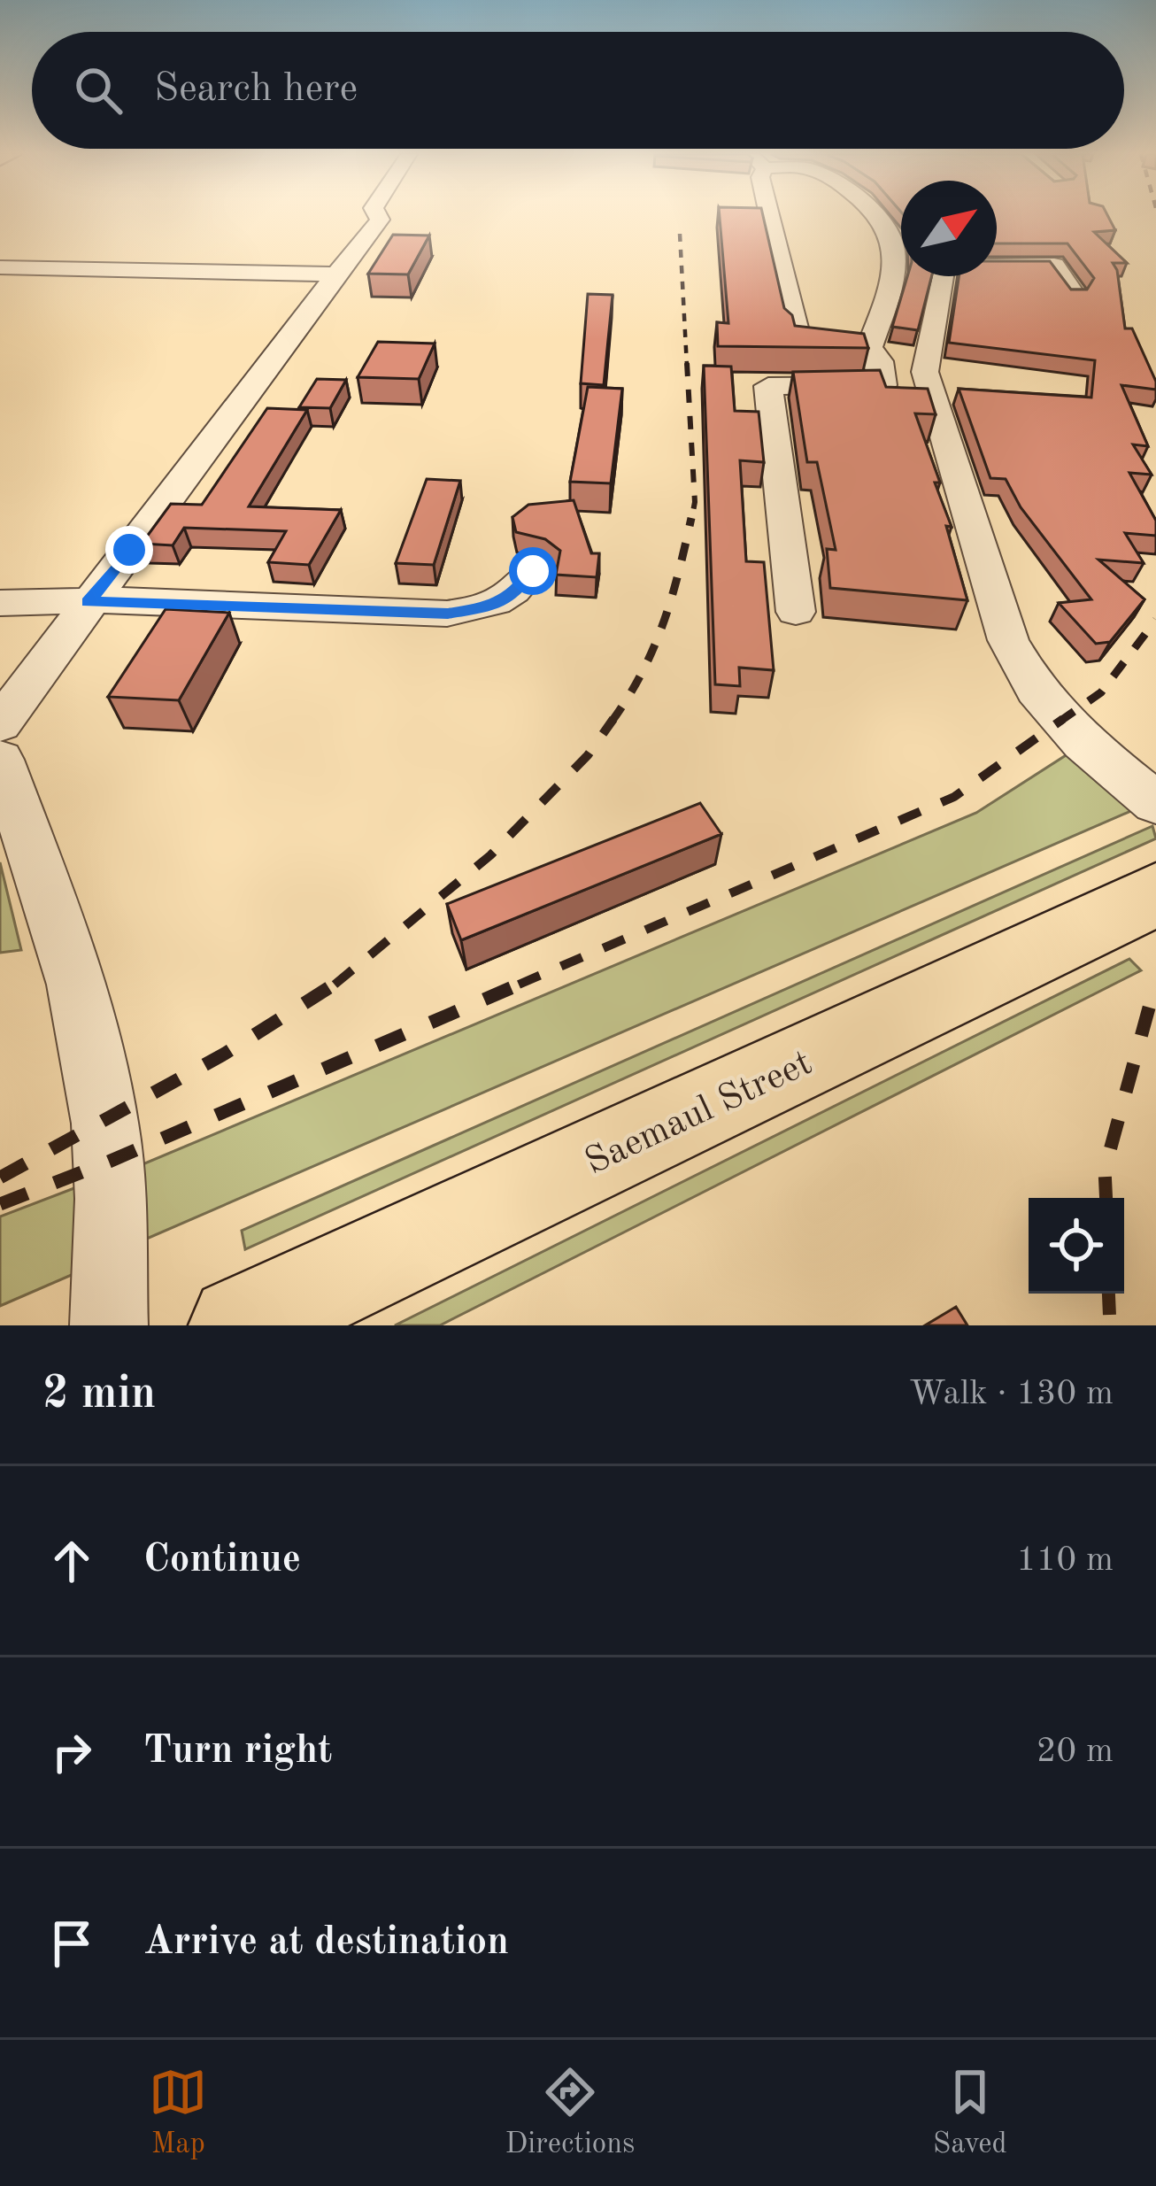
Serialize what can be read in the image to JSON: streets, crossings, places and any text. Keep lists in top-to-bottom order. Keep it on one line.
{"streets":{"main road":["Saemaul Street"]},"north":"top right","page":{"search":"Search here","heading":["2 min","Walk · 130 m"],"list":[["Continue","110 m"],["Turn right","20 m"],"Arrive at destination"],"nav":["Map","Directions","Saved"]}}
